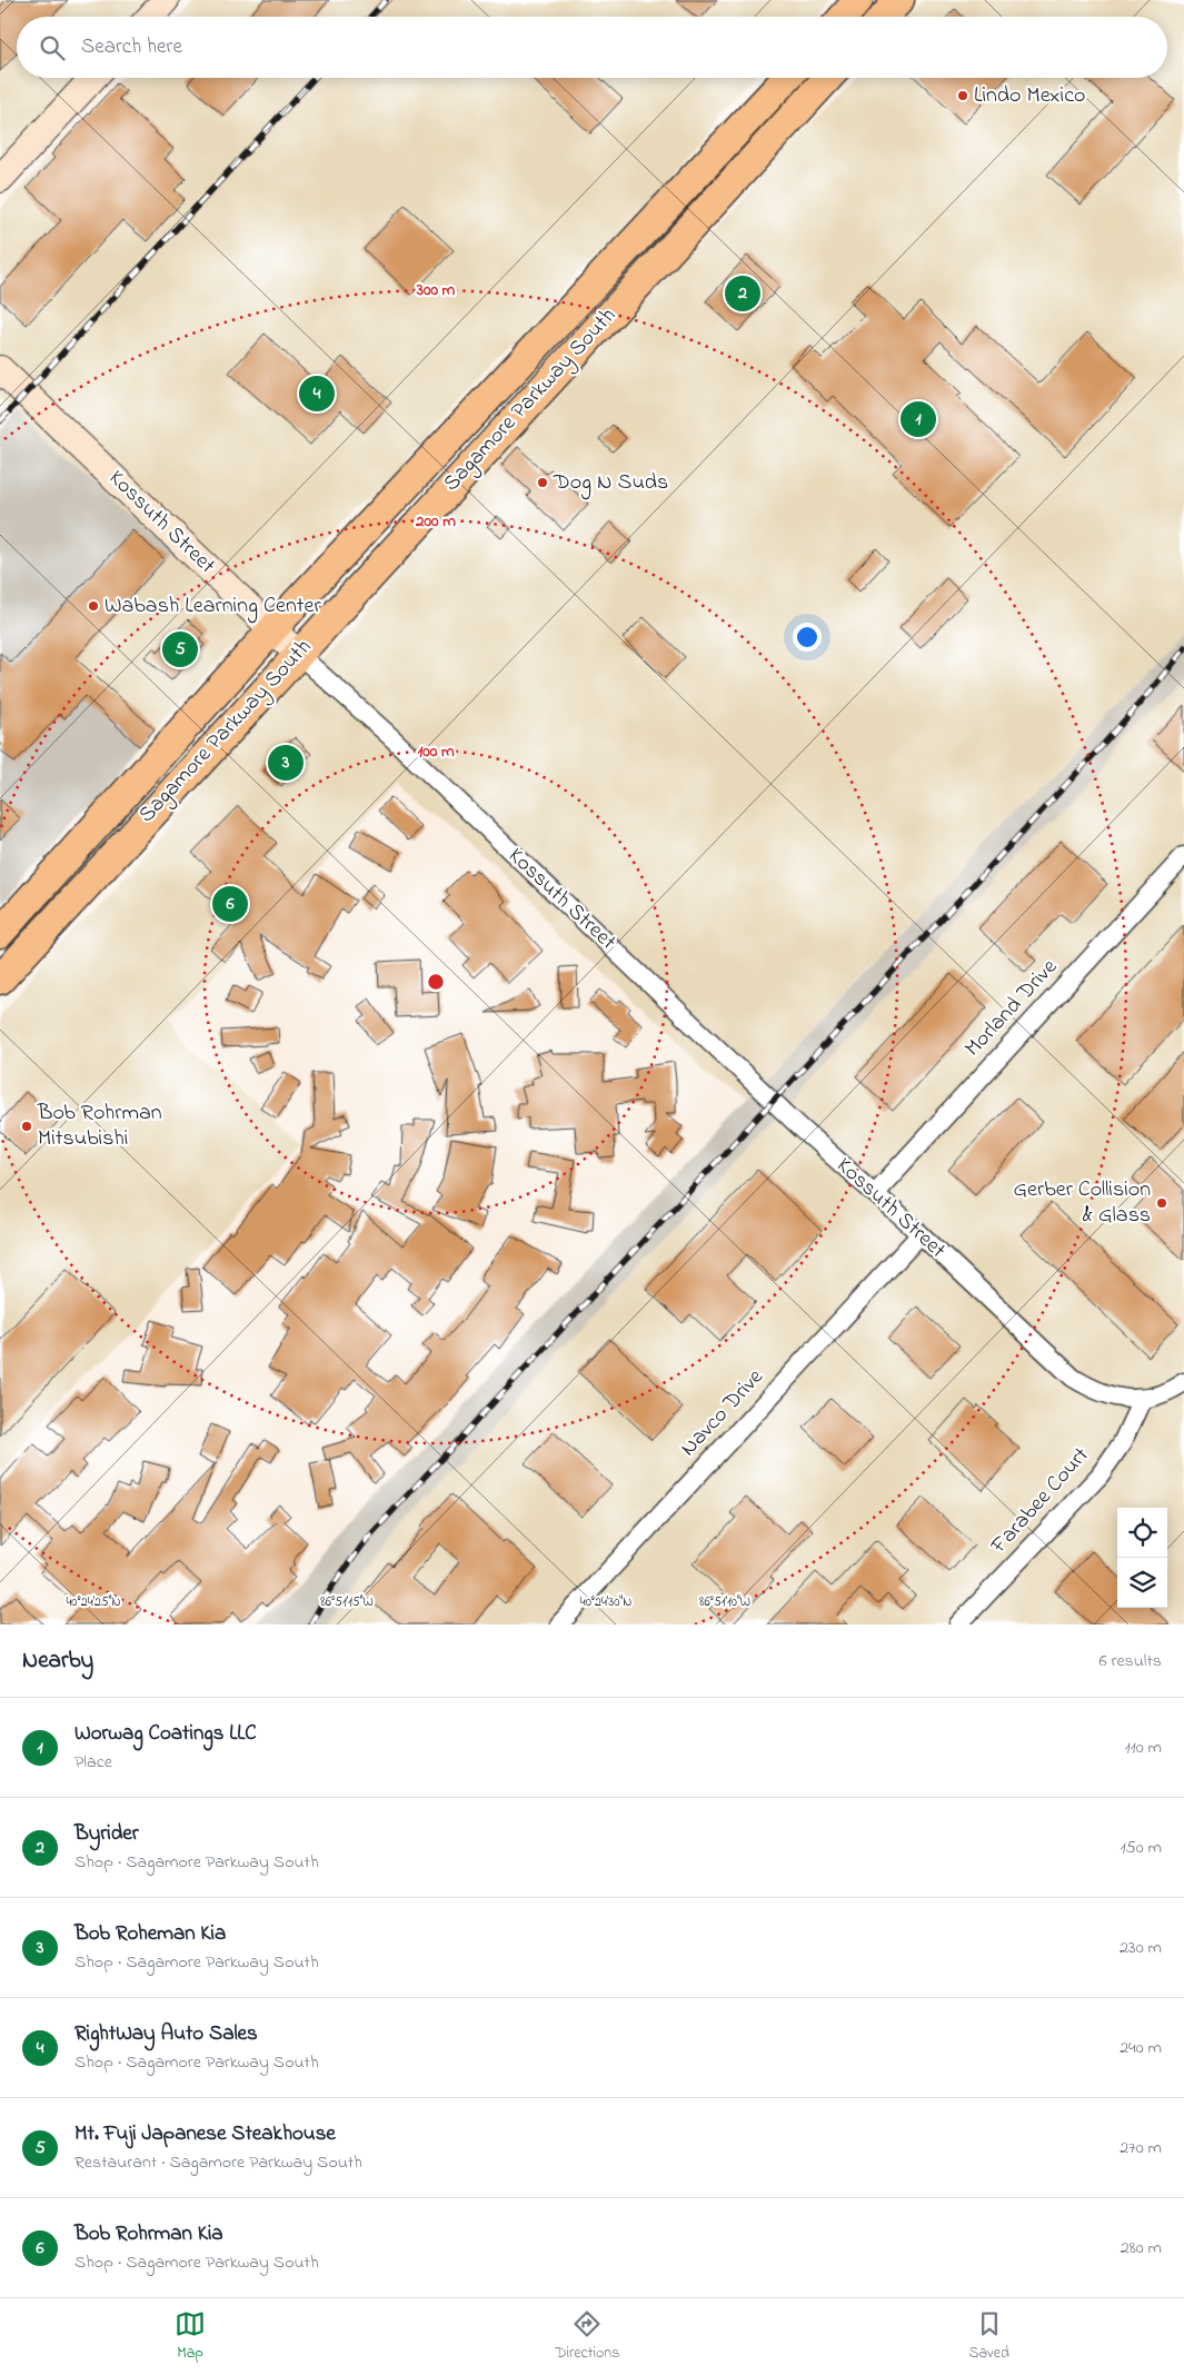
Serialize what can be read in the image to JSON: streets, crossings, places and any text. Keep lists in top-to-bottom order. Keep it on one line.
{"streets":{"main road":["Sagamore Parkway South"],"street":["Kossuth Street","Morland Drive","Navco Drive","Farabee Court"]},"crossings":[["Sagamore Parkway South","Kossuth Street"],["Kossuth Street","Morland Drive"],["Kossuth Street","Navco Drive"],["Kossuth Street","Farabee Court"]],"places":["Lindo Mexico","Dog N Suds","Wabash Learning Center","Bob Rohrman Mitsubishi","Gerber Collision & Glass"],"page":{"search":"Search here","pins":["2","4","1","5","3","6"],"heading":["Nearby","6 results"],"list":[{"mark":"1","name":"Worwag Coatings LLC","note":"Place","value":"110 m"},{"mark":"2","name":"Byrider","note":"Shop · Sagamore Parkway South","value":"150 m"},{"mark":"3","name":"Bob Roheman Kia","note":"Shop · Sagamore Parkway South","value":"230 m"},{"mark":"4","name":"RightWay Auto Sales","note":"Shop · Sagamore Parkway South","value":"240 m"},{"mark":"5","name":"Mt. Fuji Japanese Steakhouse","note":"Restaurant · Sagamore Parkway South","value":"270 m"},{"mark":"6","name":"Bob Rohrman Kia","note":"Shop · Sagamore Parkway South","value":"280 m"}],"nav":["Map","Directions","Saved"]},"coordinates":["86°51'15\"W","86°51'10\"W","40°24'25\"N","40°24'30\"N"],"rings":["300 m","200 m","100 m"]}
